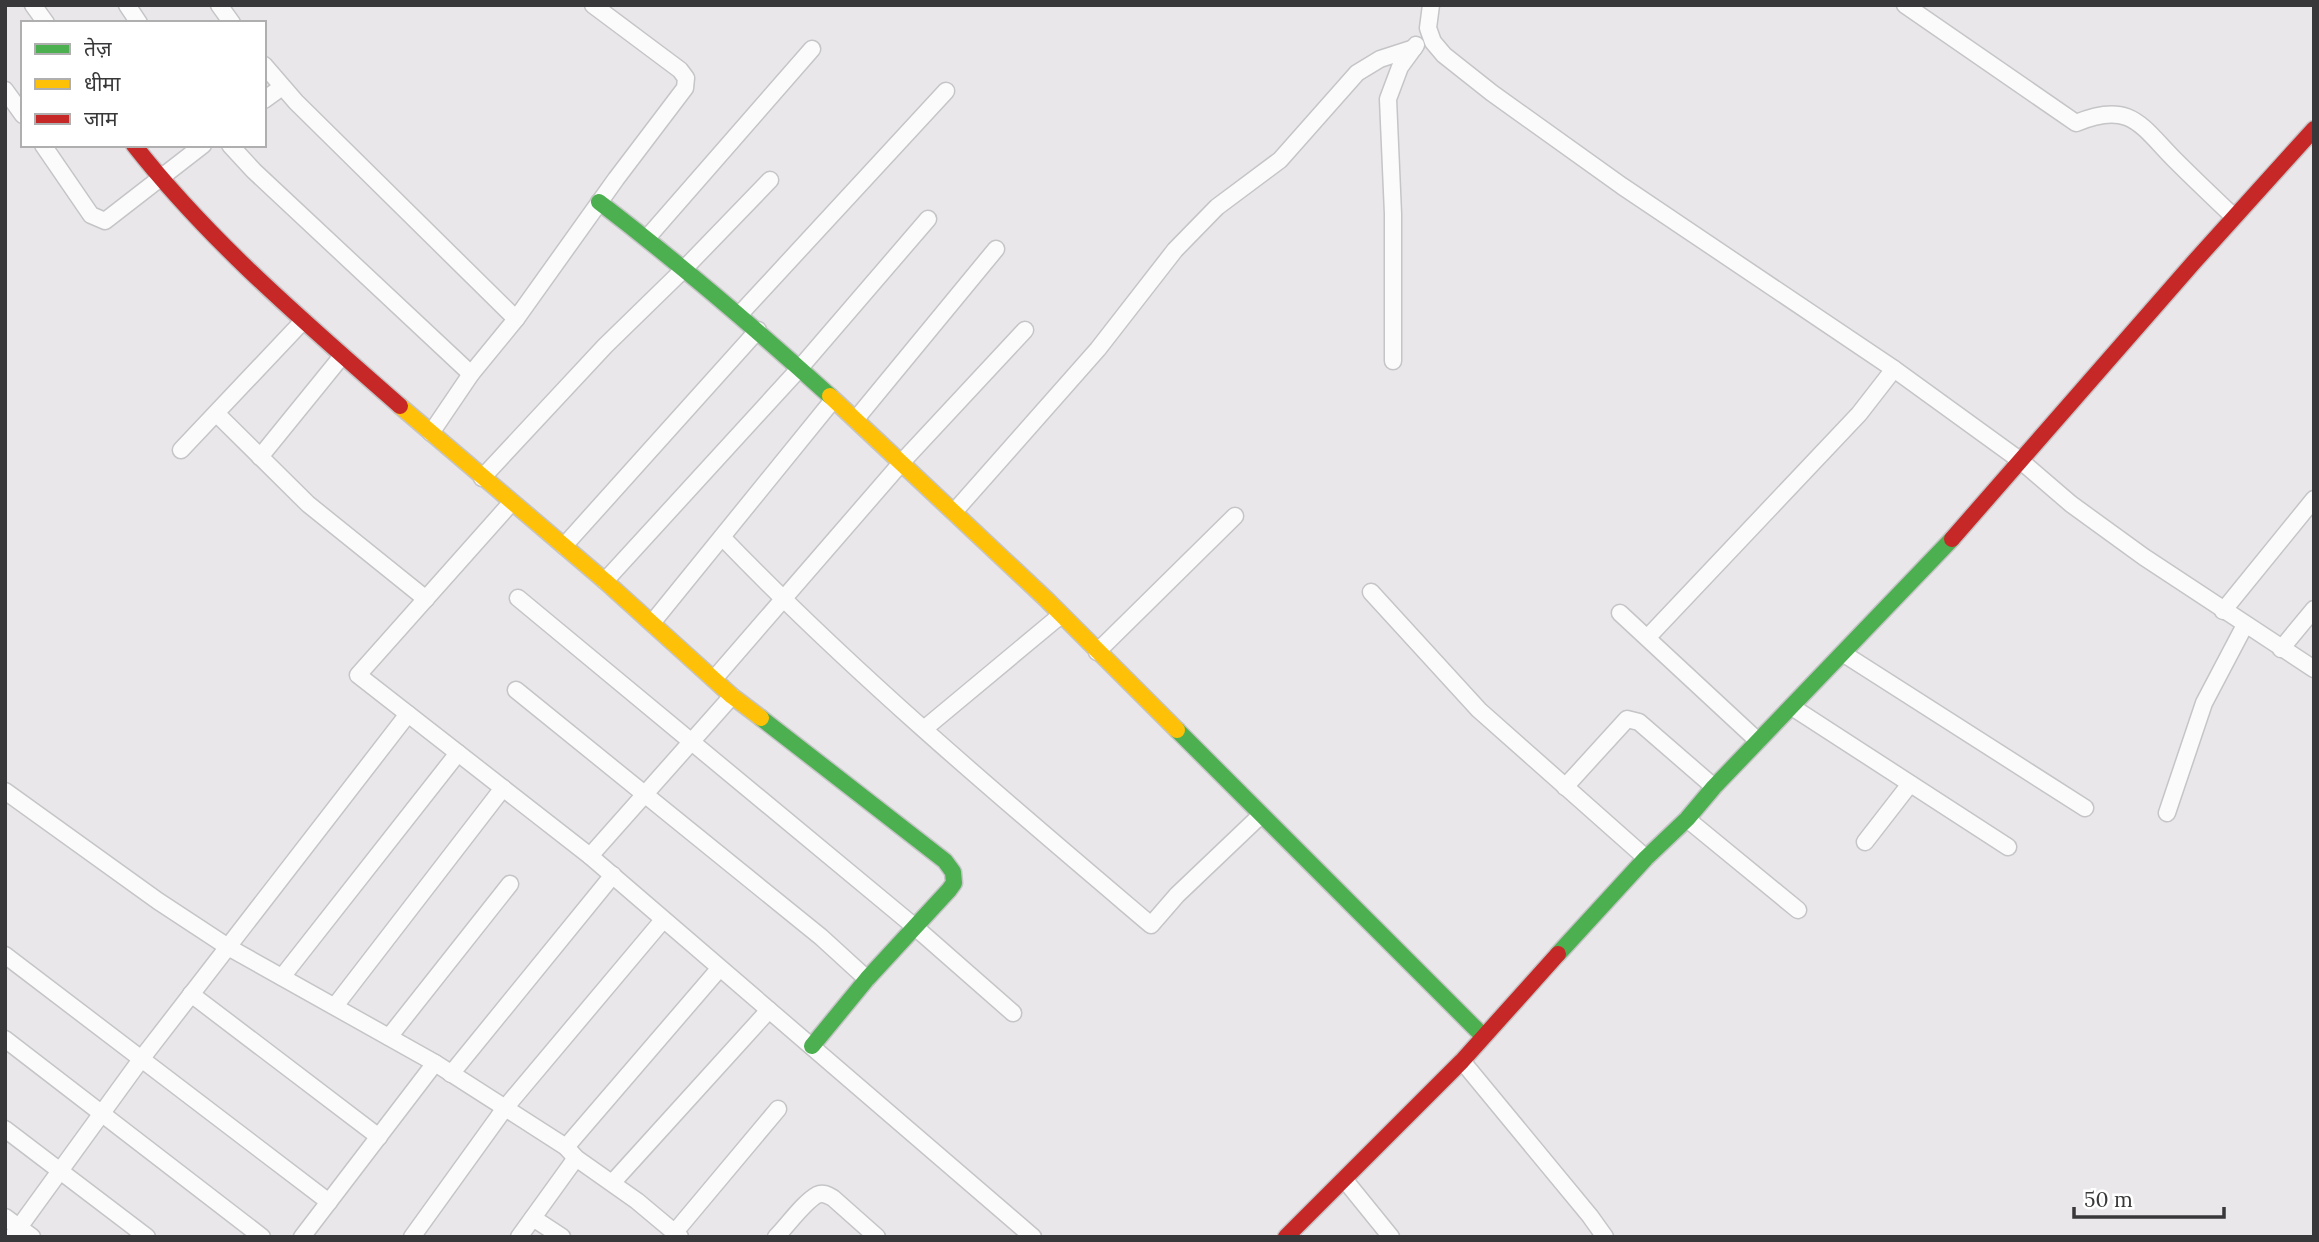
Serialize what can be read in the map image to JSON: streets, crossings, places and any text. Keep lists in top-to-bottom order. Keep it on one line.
{"legend":["तेज़","धीमा","जाम"],"scale_bar":"50 m"}
